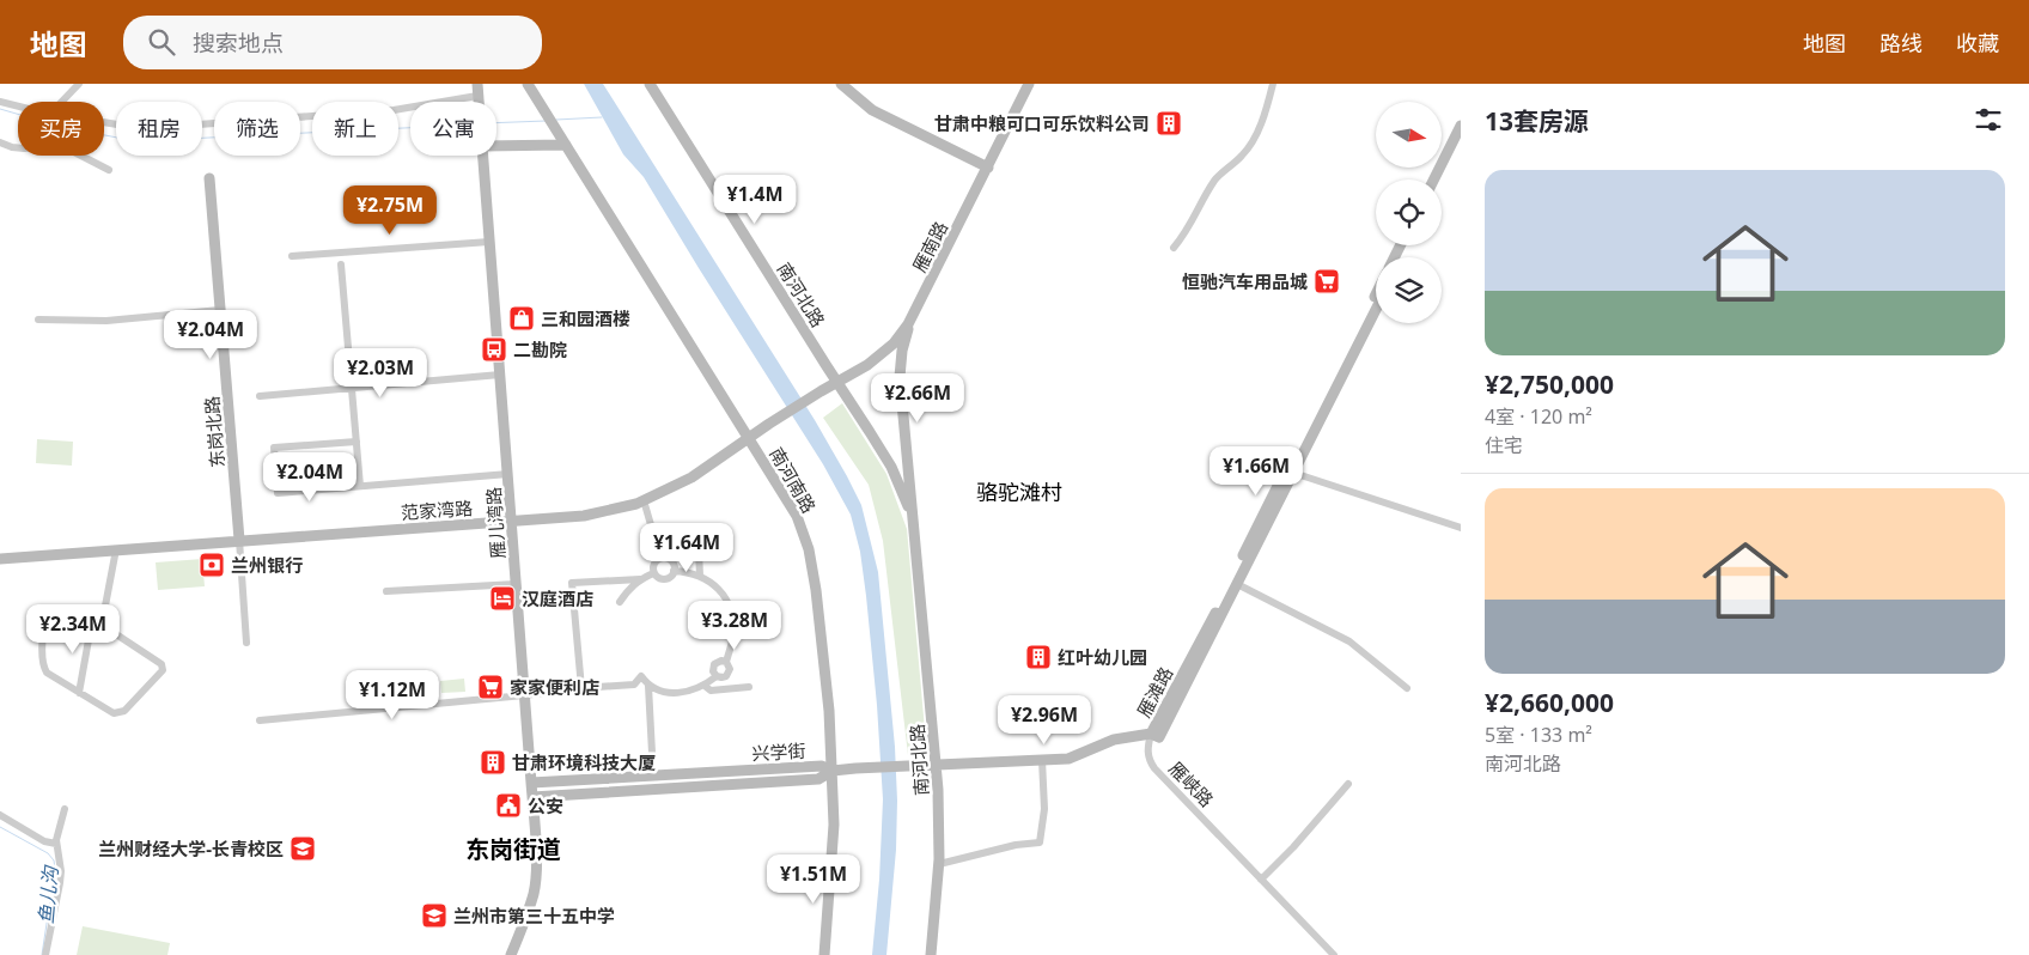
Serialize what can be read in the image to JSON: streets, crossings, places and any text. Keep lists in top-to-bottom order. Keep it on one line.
{"streets":{"street":["雁南路","南河北路","东岗北路","南河南路","范家湾路","雁儿湾路","雁滩路","兴学街","雁峡路"]},"crossings":[["雁南路","南河北路"],["雁南路","范家湾路"],["东岗北路","范家湾路"],["南河南路","范家湾路"],["南河南路","兴学街"],["范家湾路","雁儿湾路"],["雁儿湾路","兴学街"],["雁滩路","雁峡路"]],"districts":["骆驼滩村","东岗街道"],"water":["鱼儿沟"],"places":{"building":["甘肃中粮可口可乐饮料公司","红叶幼儿园","甘肃环境科技大厦"],"supermarket":["恒驰汽车用品城","家家便利店"],"shop":["三和园酒楼"],"bus stop":["二勘院"],"bank":["兰州银行"],"hotel":["汉庭酒店"],"public building":["公安"],"school or university":["兰州财经大学-长青校区","兰州市第三十五中学"]},"north":"right","page":{"header":"地图","search":"搜索地点","nav":["地图","路线","收藏"],"heading":"13套房源","chip":["买房","租房","筛选","新上","公寓"],"list":[{"name":"¥2,750,000","note":"4室 · 120 m² · 住宅"},{"name":"¥2,660,000","note":"5室 · 133 m² · 南河北路"}],"price":["¥1.4M","¥2.75M","¥2.04M","¥2.03M","¥2.66M","¥1.66M","¥2.04M","¥1.64M","¥3.28M","¥2.34M","¥1.12M","¥2.96M","¥1.51M"]}}
